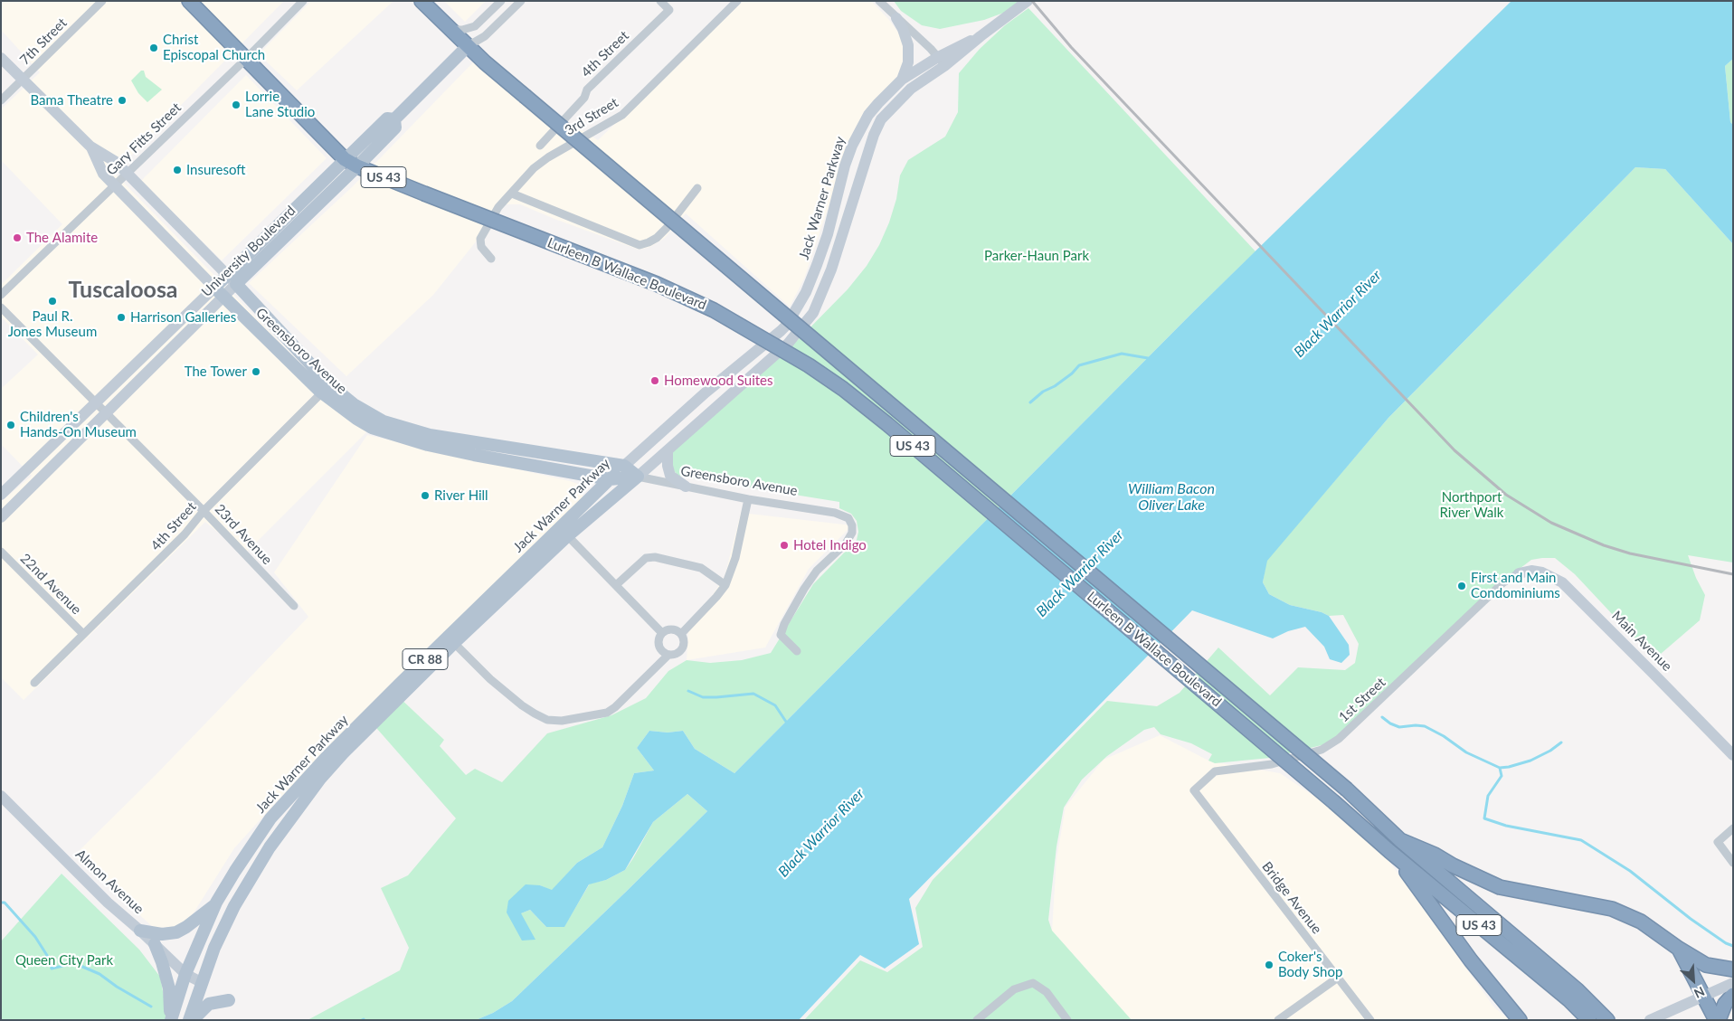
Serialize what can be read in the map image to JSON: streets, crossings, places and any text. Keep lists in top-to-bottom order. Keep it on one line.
{"streets":{"highway":["US 43","Lurleen B Wallace Boulevard"],"main road":["Jack Warner Parkway","University Boulevard","Greensboro Avenue","Main Avenue","CR 88","Almon Avenue"],"street":["7th Street","4th Street","3rd Street","Gary Fitts Street","23rd Avenue","22nd Avenue","1st Street","Bridge Avenue"]},"crossings":[["7th Street","Greensboro Avenue"],["4th Street","Greensboro Avenue"],["4th Street","23rd Avenue"],["4th Street","22nd Avenue"],["Gary Fitts Street","US 43"],["Gary Fitts Street","Greensboro Avenue"],["US 43","University Boulevard"],["US 43","Lurleen B Wallace Boulevard"],["Jack Warner Parkway","Greensboro Avenue"],["Jack Warner Parkway","Almon Avenue"],["University Boulevard","Lurleen B Wallace Boulevard"],["University Boulevard","Greensboro Avenue"],["University Boulevard","23rd Avenue"],["Main Avenue","1st Street"],["1st Street","Bridge Avenue"]],"districts":["Tuscaloosa"],"water":["Black Warrior River","William Bacon Oliver Lake"],"parks":["Parker-Haun Park","Northport River Walk","Queen City Park"],"places":["Christ Episcopal Church","Bama Theatre","Lorrie Lane Studio","Insuresoft","The Alamite","Paul R. Jones Museum","Harrison Galleries","The Tower","Homewood Suites","Children's Hands-On Museum","River Hill","Hotel Indigo","First and Main Condominiums","Coker's Body Shop"],"north":"bottom right"}
